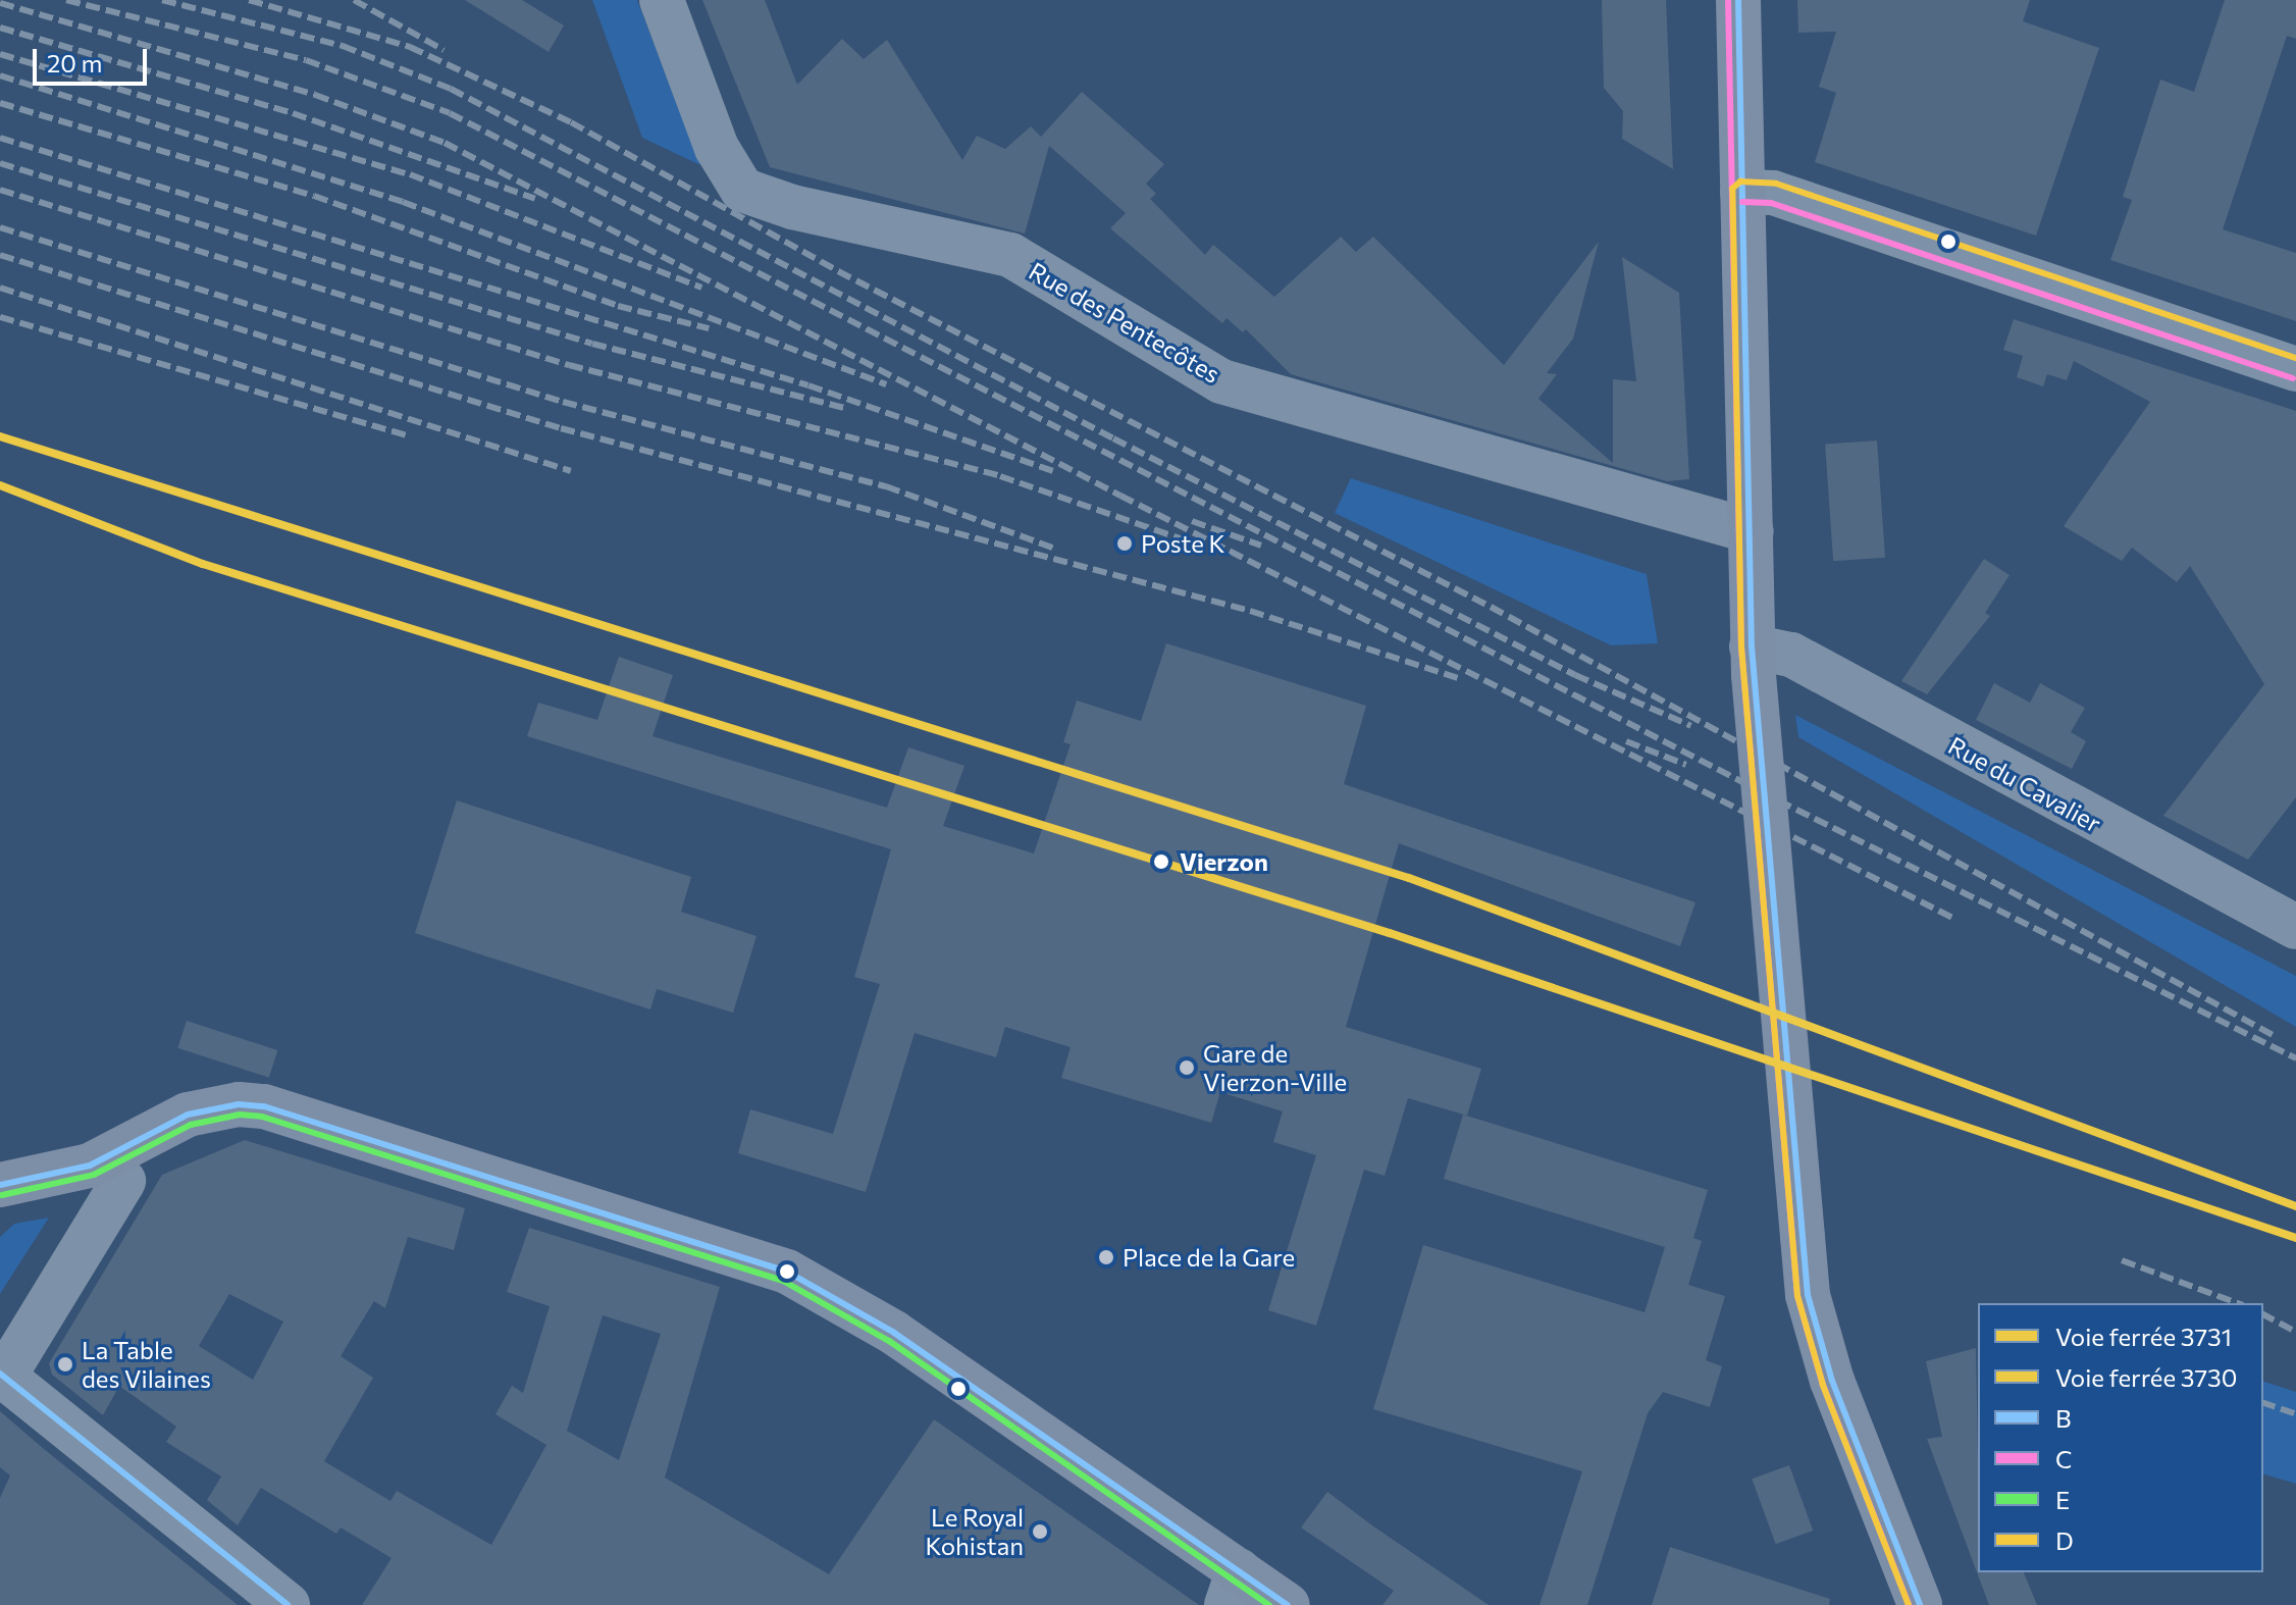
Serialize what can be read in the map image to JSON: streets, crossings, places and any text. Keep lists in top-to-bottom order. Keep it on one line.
{"streets":{"street":["Rue des Pentecôtes","Rue du Cavalier"]},"places":["Poste K","Vierzon","Gare de Vierzon-Ville","Place de la Gare","La Table des Vilaines","Le Royal Kohistan"],"lines":["transit line B","transit line C","transit line D","rail line 3730","rail line 3731","transit line E"],"legend":["Voie ferrée 3731","Voie ferrée 3730","B","C","E","D"],"scale_bar":"20 m"}
